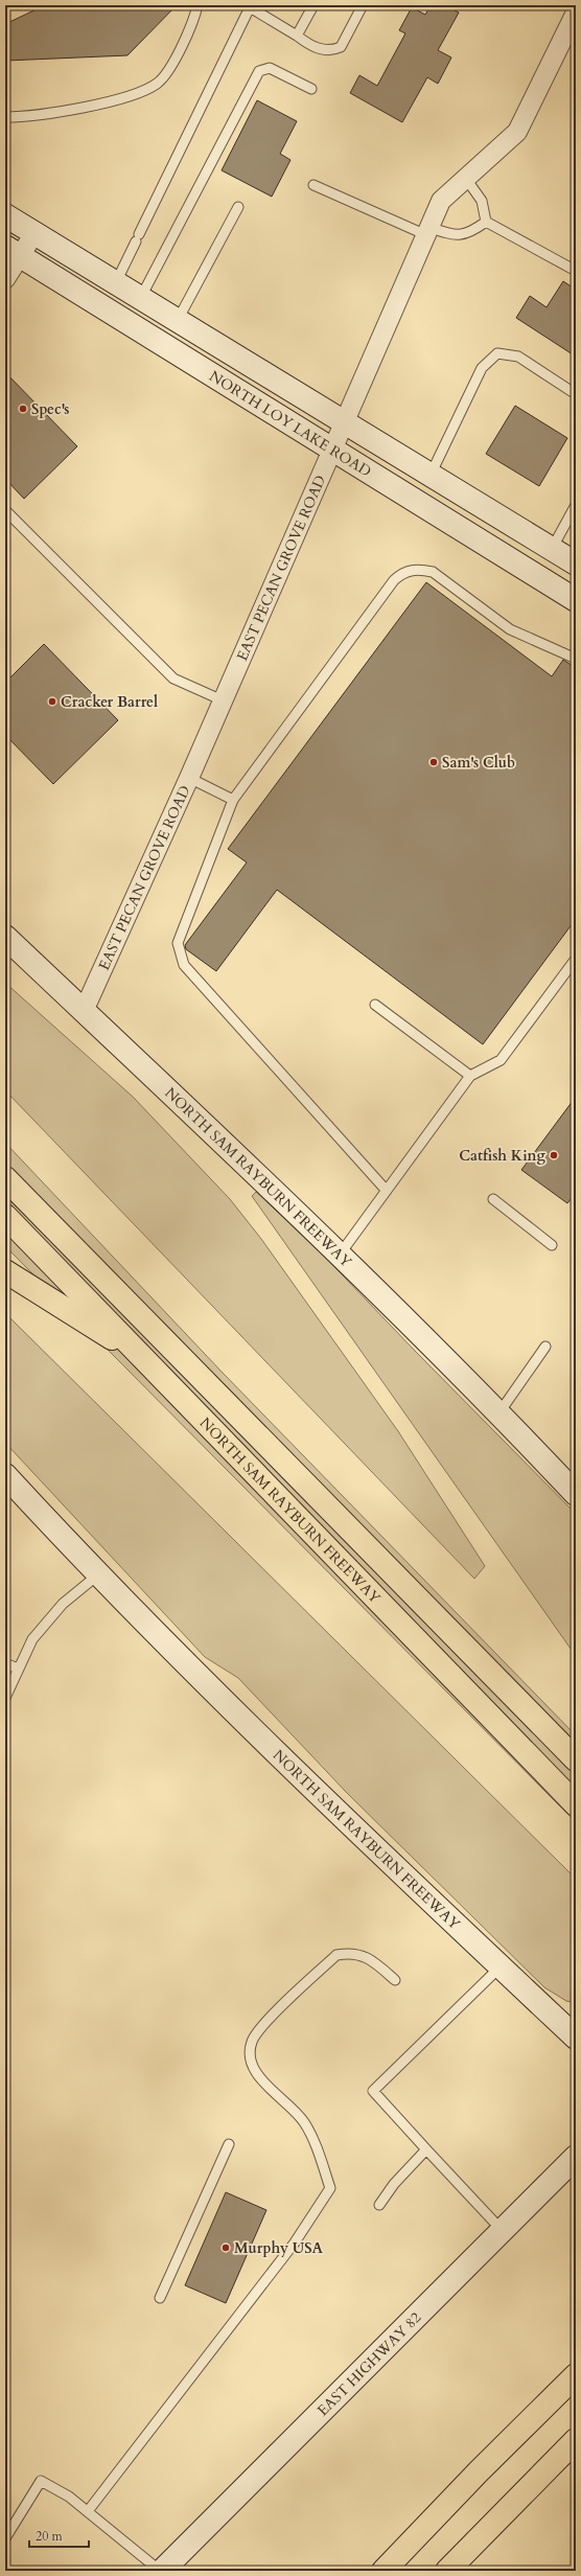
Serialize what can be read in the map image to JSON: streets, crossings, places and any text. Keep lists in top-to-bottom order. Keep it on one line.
{"streets":{"highway":["NORTH SAM RAYBURN FREEWAY"],"main road":["NORTH LOY LAKE ROAD","EAST HIGHWAY 82"],"street":["EAST PECAN GROVE ROAD"]},"crossings":[["NORTH LOY LAKE ROAD","EAST PECAN GROVE ROAD"],["EAST PECAN GROVE ROAD","NORTH SAM RAYBURN FREEWAY"]],"places":["Spec's","Cracker Barrel","Sam's Club","Catfish King","Murphy USA"],"scale_bar":"20 m"}
